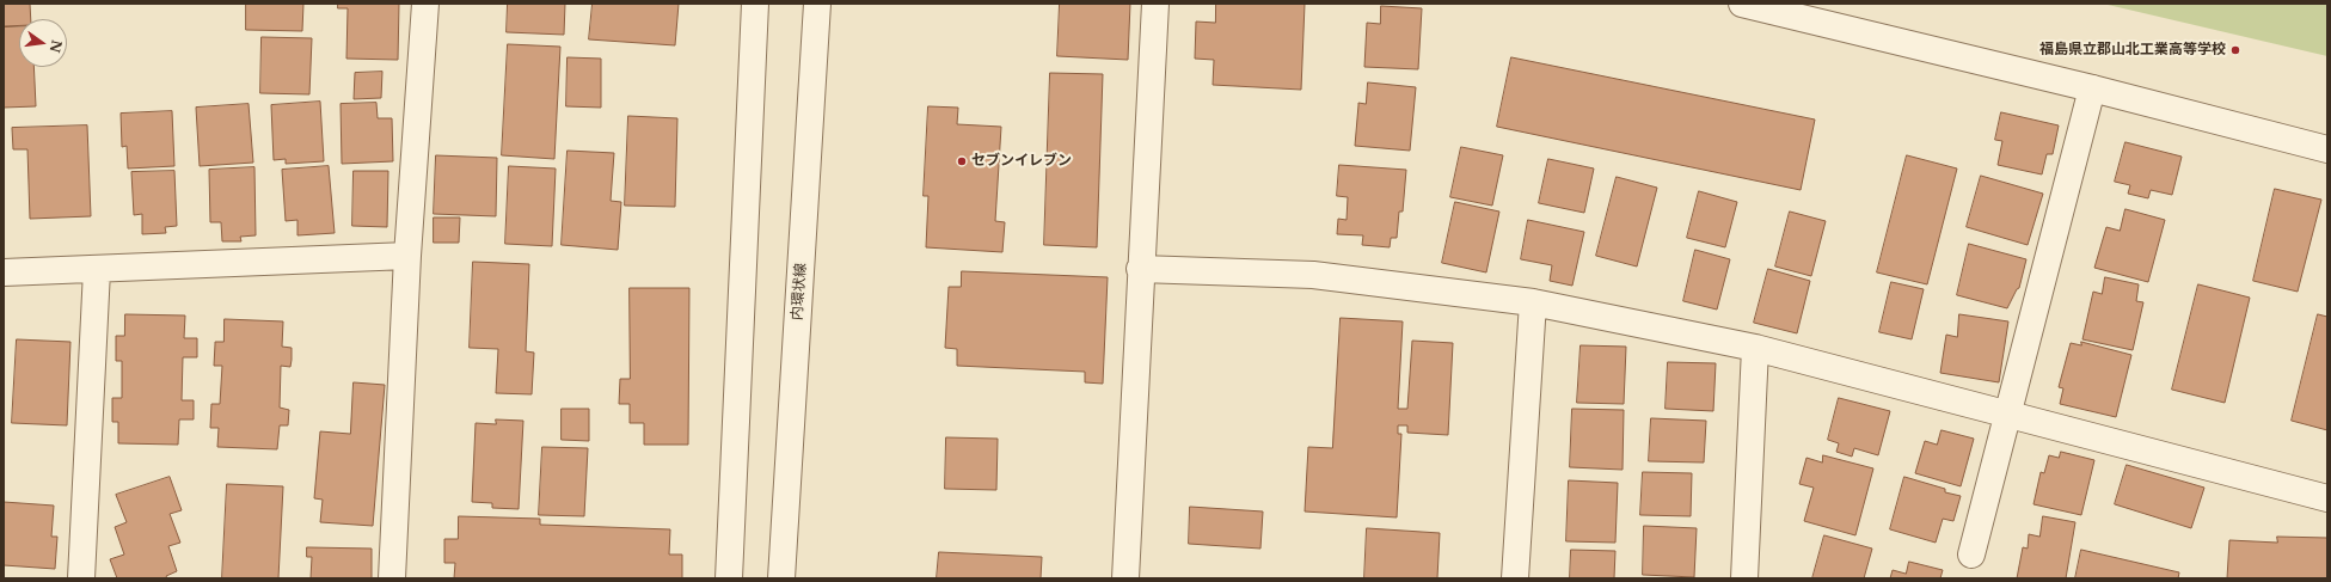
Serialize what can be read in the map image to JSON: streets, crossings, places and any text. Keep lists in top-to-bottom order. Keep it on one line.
{"streets":{"street":["内環状線"]},"places":["福島県立郡山北工業高等学校","セブンイレブン"],"north":"right"}
